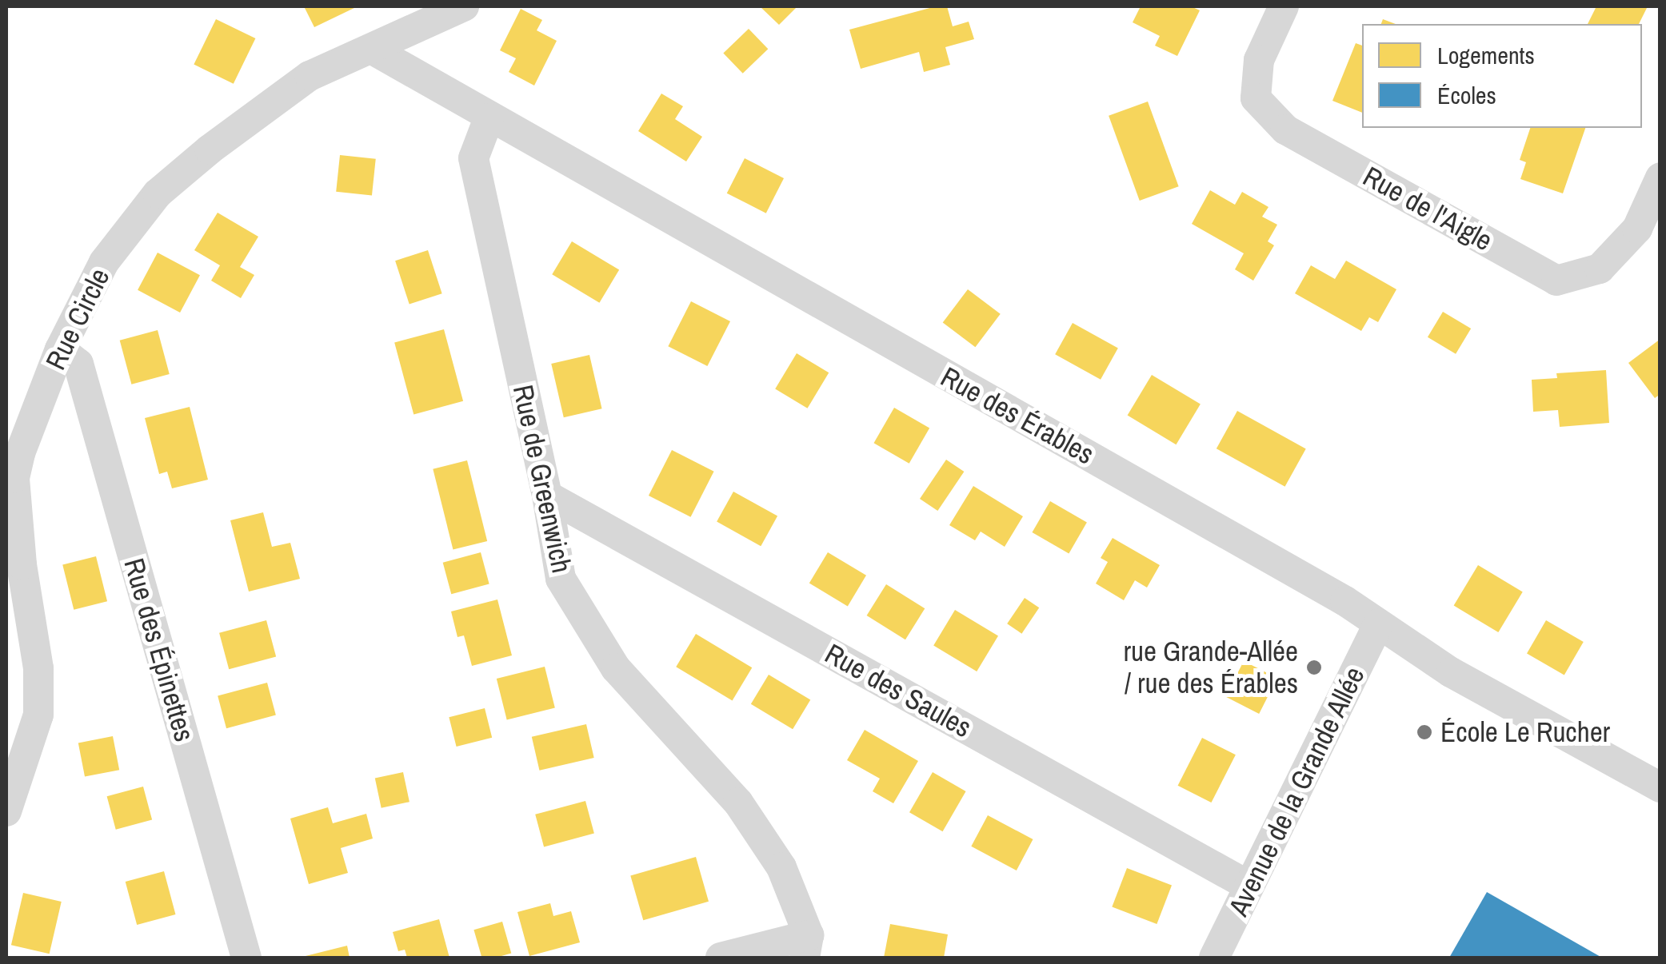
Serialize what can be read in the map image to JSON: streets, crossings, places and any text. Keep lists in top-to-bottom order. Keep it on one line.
{"streets":{"street":["Rue de l'Aigle","Rue Circle","Rue des Érables","Rue de Greenwich","Rue des Épinettes","Rue des Saules","Avenue de la Grande Allée"]},"crossings":[["Rue Circle","Rue des Érables"],["Rue Circle","Rue des Épinettes"],["Rue des Érables","Rue de Greenwich"],["Rue des Érables","Avenue de la Grande Allée"],["Rue de Greenwich","Rue des Saules"],["Rue des Saules","Avenue de la Grande Allée"]],"places":["rue Grande-Allée / rue des Érables","École Le Rucher"],"legend":["Logements","Écoles"]}
